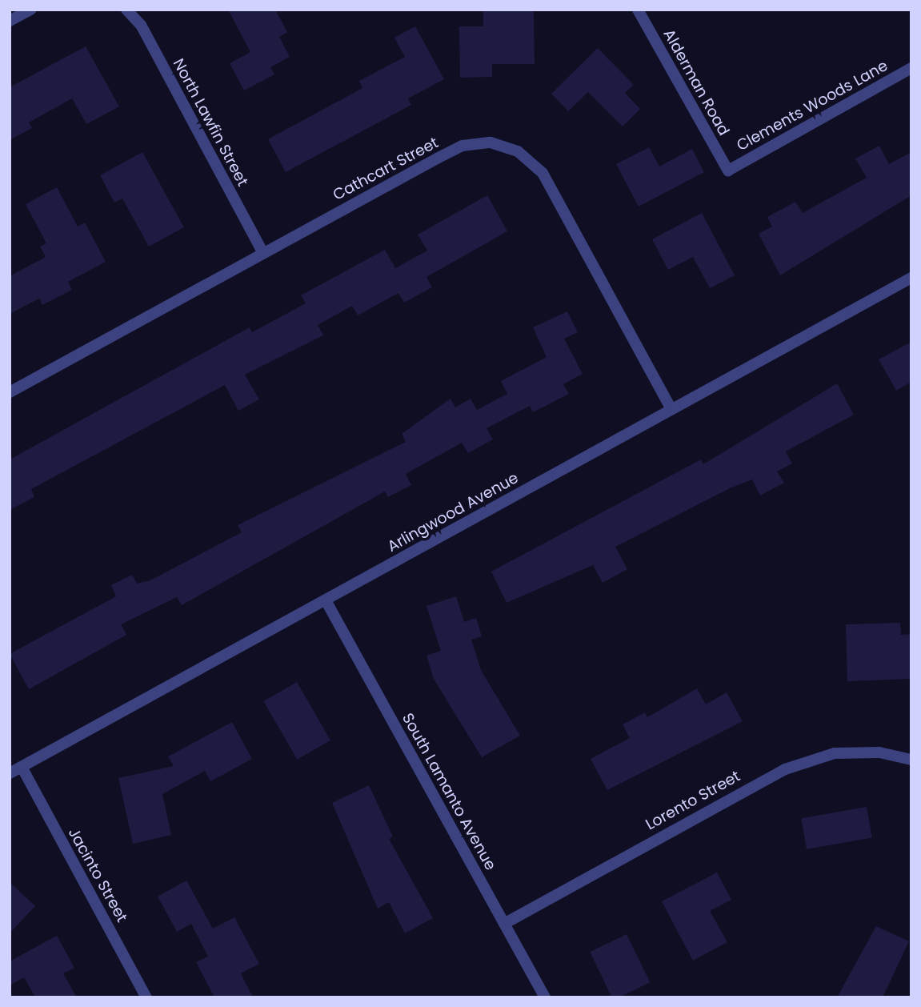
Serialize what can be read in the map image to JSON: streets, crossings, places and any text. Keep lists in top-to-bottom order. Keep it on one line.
{"streets":{"street":["Alderman Road","Clements Woods Lane","North Lawfin Street","Cathcart Street","Arlingwood Avenue","South Lamanto Avenue","Lorento Street","Jacinto Street"]},"crossings":[["Alderman Road","Clements Woods Lane"],["North Lawfin Street","Cathcart Street"],["Cathcart Street","Arlingwood Avenue"],["Arlingwood Avenue","South Lamanto Avenue"],["Arlingwood Avenue","Jacinto Street"],["South Lamanto Avenue","Lorento Street"]]}
